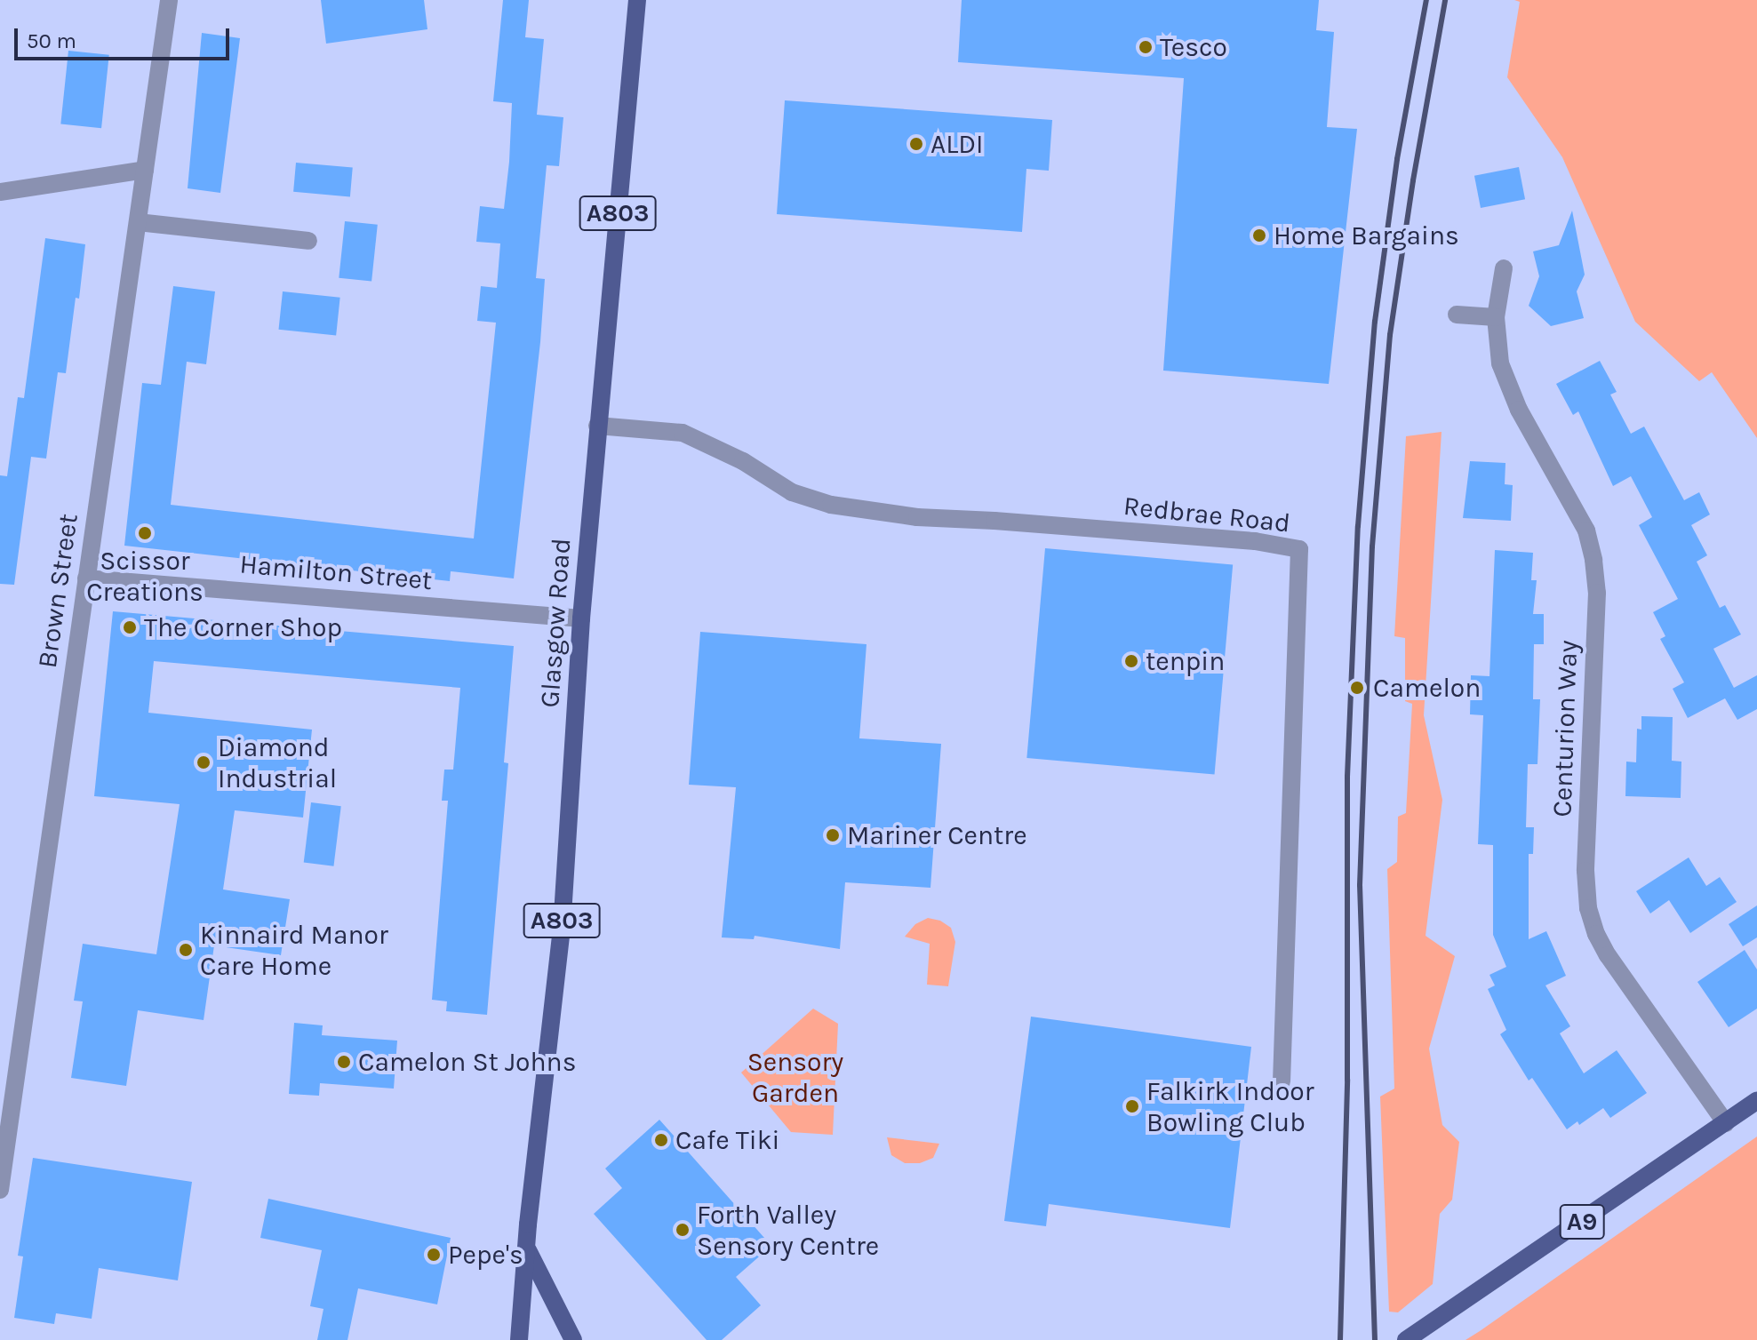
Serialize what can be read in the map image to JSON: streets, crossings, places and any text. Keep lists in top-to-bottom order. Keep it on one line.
{"streets":{"main road":["A803","Glasgow Road","A9"],"street":["Redbrae Road","Hamilton Street","Brown Street","Centurion Way"]},"crossings":[["Redbrae Road","Glasgow Road"],["Hamilton Street","Brown Street"],["Hamilton Street","Glasgow Road"],["Centurion Way","A9"]],"parks":["Sensory Garden"],"places":["Tesco","ALDI","Home Bargains","Scissor Creations","The Corner Shop","tenpin","Camelon","Diamond Industrial","Mariner Centre","Kinnaird Manor Care Home","Camelon St Johns","Falkirk Indoor Bowling Club","Cafe Tiki","Forth Valley Sensory Centre","Pepe's"],"scale_bar":"50 m"}
